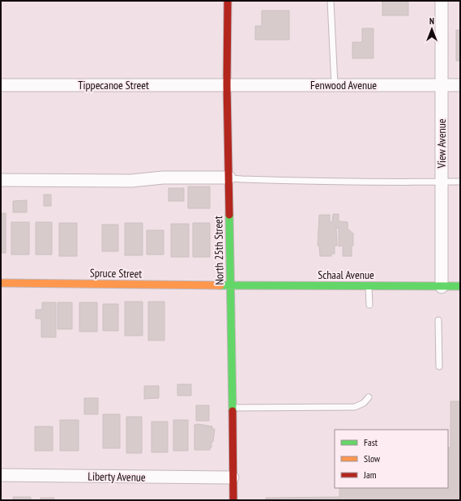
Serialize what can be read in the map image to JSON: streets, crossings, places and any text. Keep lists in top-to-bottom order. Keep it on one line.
{"streets":{"street":["Tippecanoe Street","Fenwood Avenue","View Avenue","North 25th Street","Spruce Street","Schaal Avenue","Liberty Avenue"]},"crossings":[["Tippecanoe Street","Fenwood Avenue"],["Tippecanoe Street","North 25th Street"],["Fenwood Avenue","View Avenue"],["Fenwood Avenue","North 25th Street"],["View Avenue","Schaal Avenue"],["North 25th Street","Spruce Street"],["North 25th Street","Schaal Avenue"],["North 25th Street","Liberty Avenue"],["Spruce Street","Schaal Avenue"]],"legend":["Fast","Slow","Jam"],"north":"top"}
